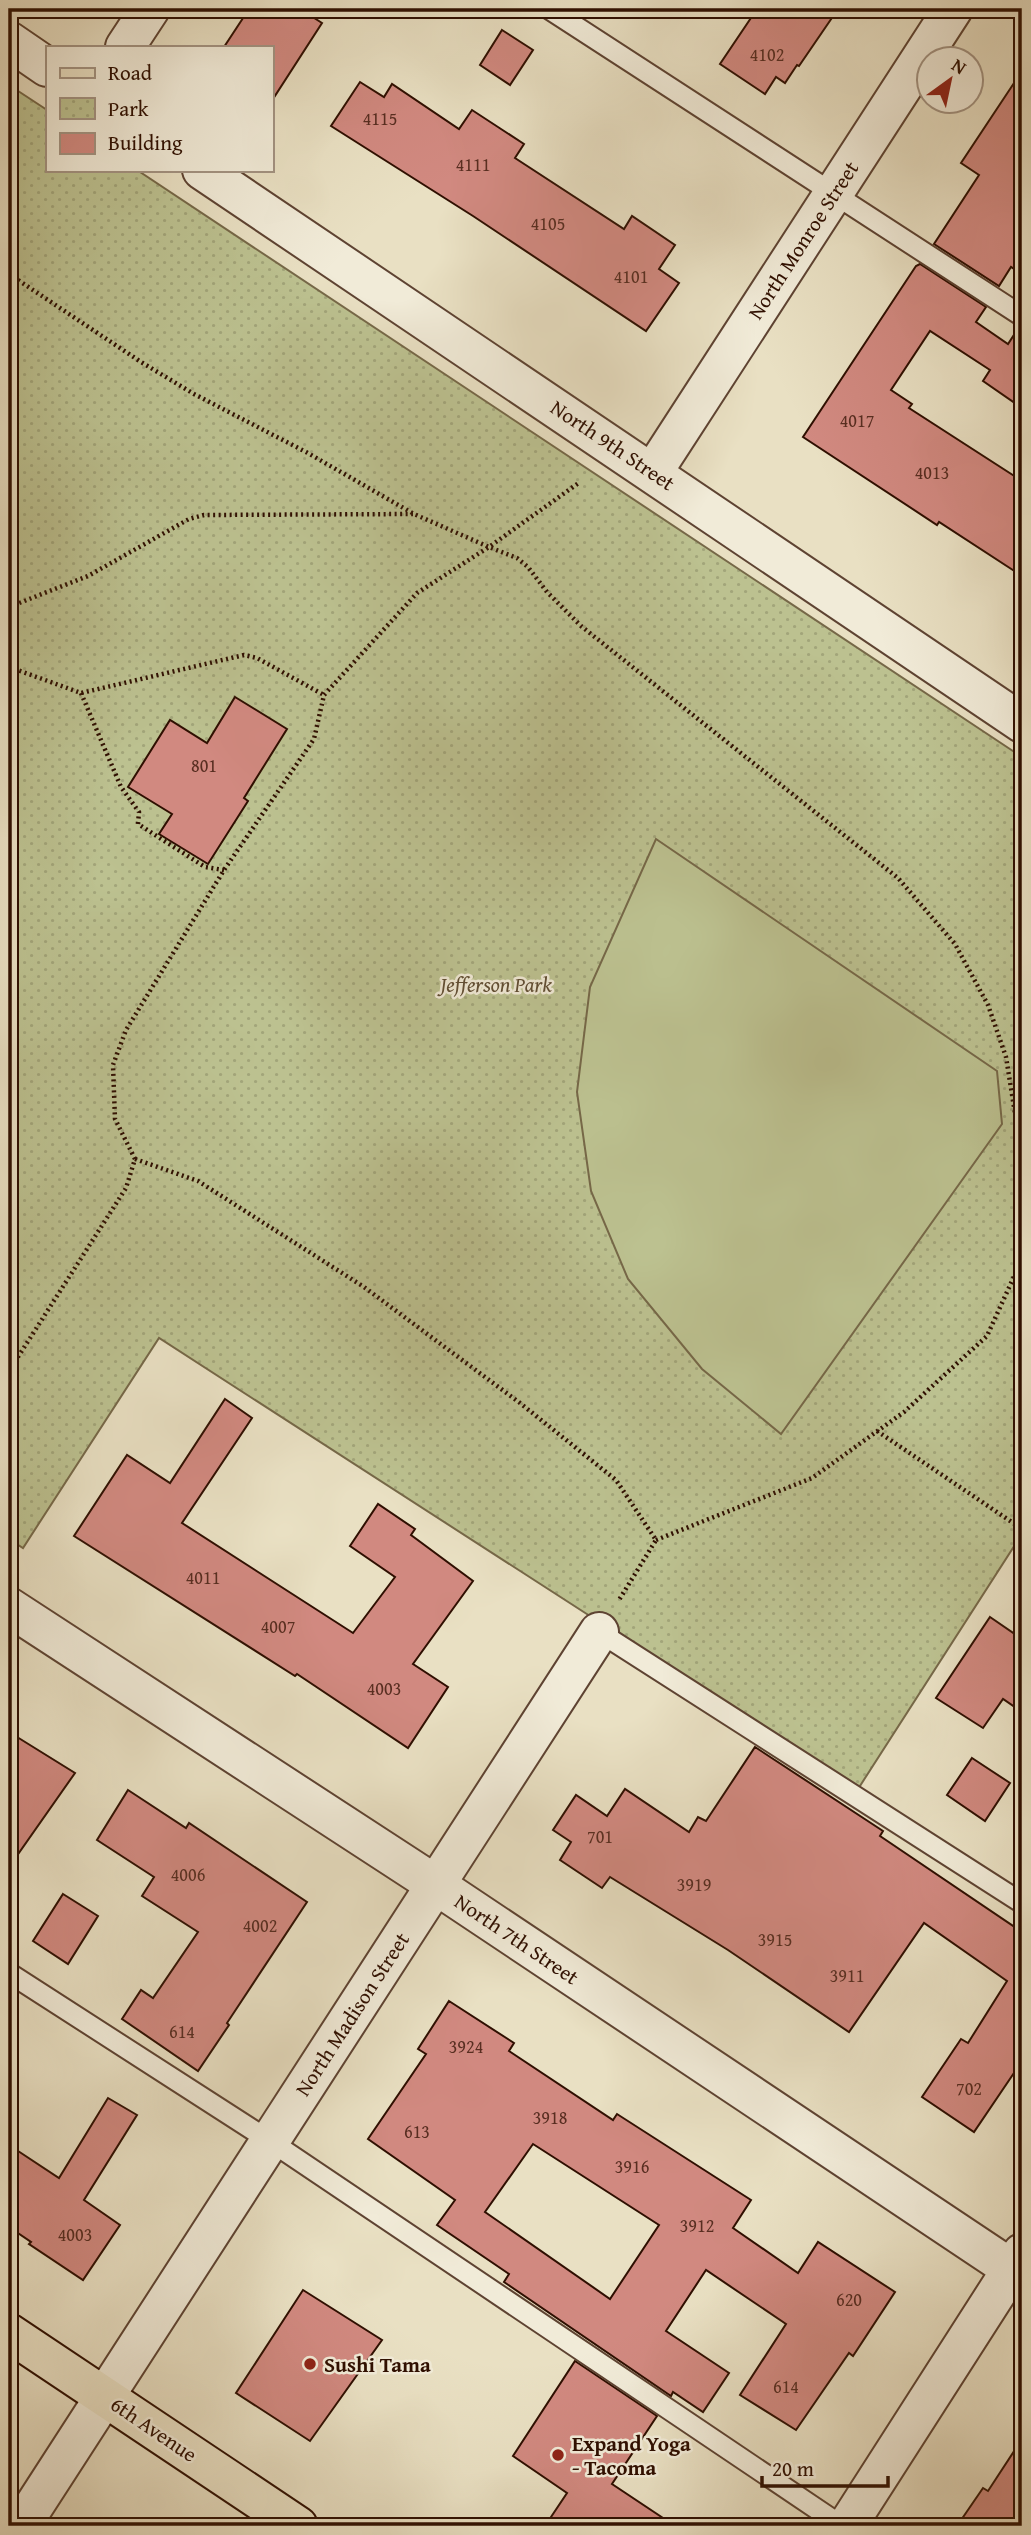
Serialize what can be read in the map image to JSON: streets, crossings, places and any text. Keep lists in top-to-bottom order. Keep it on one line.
{"streets":{"main road":["6th Avenue"],"street":["North Monroe Street","North 9th Street","North 7th Street","North Madison Street"]},"crossings":[["North Monroe Street","North 9th Street"],["North 7th Street","North Madison Street"],["North Madison Street","6th Avenue"]],"parks":["Jefferson Park"],"places":["Sushi Tama","Expand Yoga - Tacoma"],"house_numbers":["4102","4115","4111","4105","4101","4017","4013","801","4011","4007","4003","701","4006","3919","4002","3915","3911","614","3924","702","3918","613","3916","3912","4003","620","614"],"legend":["Road","Park","Building"],"scale_bar":"20 m","north":"top right"}
